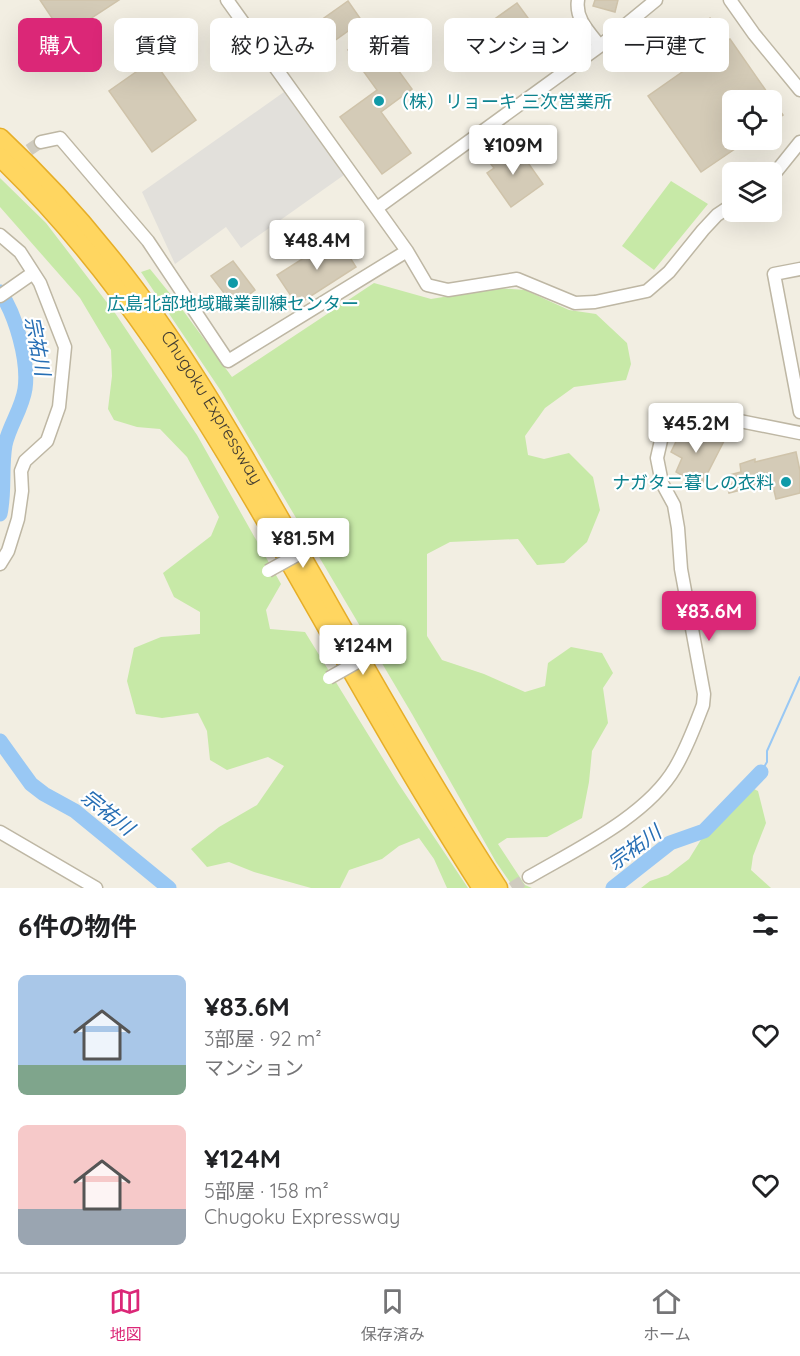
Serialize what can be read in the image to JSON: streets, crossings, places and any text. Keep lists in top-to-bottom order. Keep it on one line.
{"streets":{"highway":["Chugoku Expressway"]},"water":["宗祐川"],"places":["（株）リョーキ 三次営業所","広島北部地域職業訓練センター","ナガタニ暮しの衣料"],"page":{"chip":["購入","賃貸","絞り込み","新着","マンション","一戸建て"],"price":["¥109M","¥48.4M","¥45.2M","¥81.5M","¥83.6M","¥124M"],"heading":"6件の物件","list":[{"name":"¥83.6M","note":"3部屋 · 92 m² · マンション"},{"name":"¥124M","note":"5部屋 · 158 m² · Chugoku Expressway"}],"tabs":["地図","保存済み","ホーム"]}}
